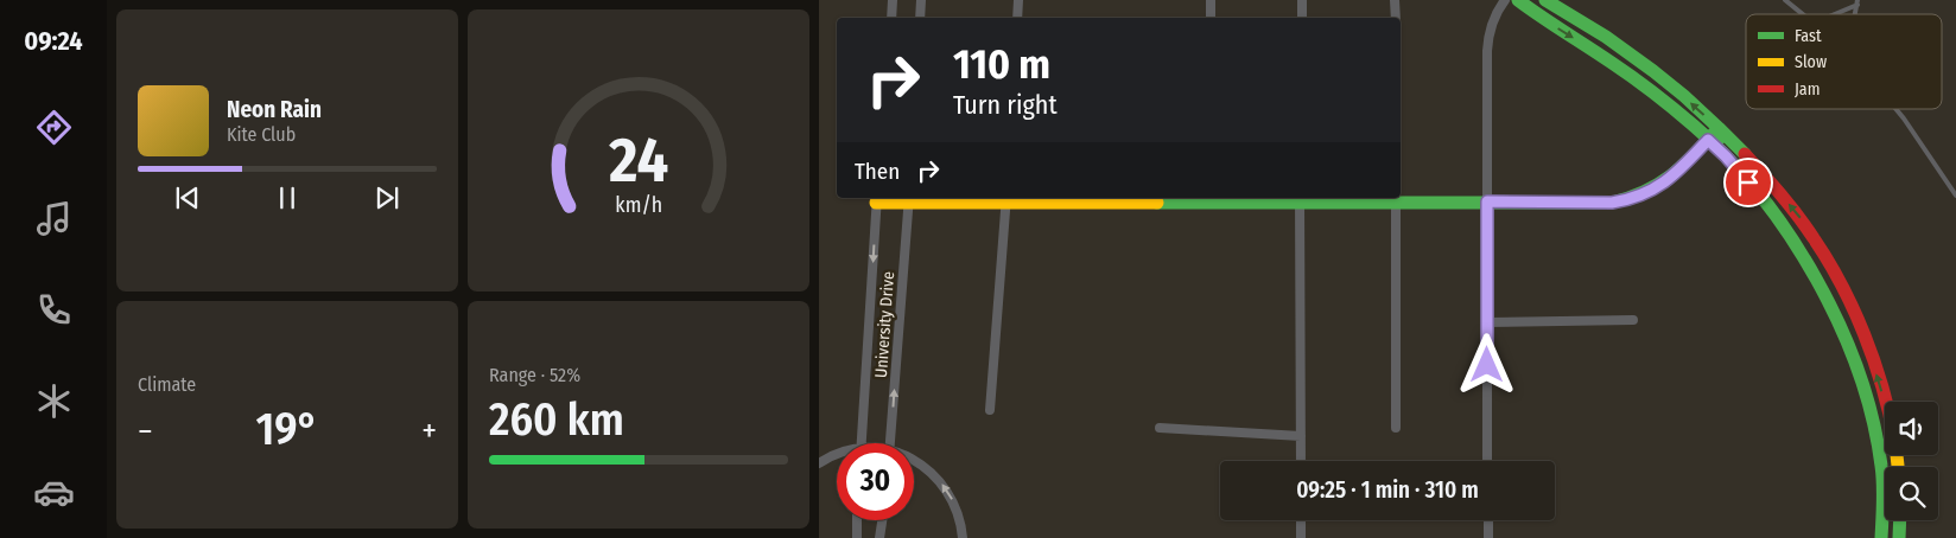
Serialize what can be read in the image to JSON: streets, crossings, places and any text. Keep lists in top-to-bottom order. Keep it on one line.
{"streets":{"street":["University Drive"]},"legend":["Fast","Slow","Jam"],"page":{"tabs":"09:24","turn":["110 m","Turn right"],"song":["Neon Rain","Kite Club"],"then":"Then","tile":["Climate",["Range · 52%","260 km"]],"heat":["−","19°","+"],"limit":"30","trip":"09:25 · 1 min · 310 m","gauge":["24","km/h"]}}
